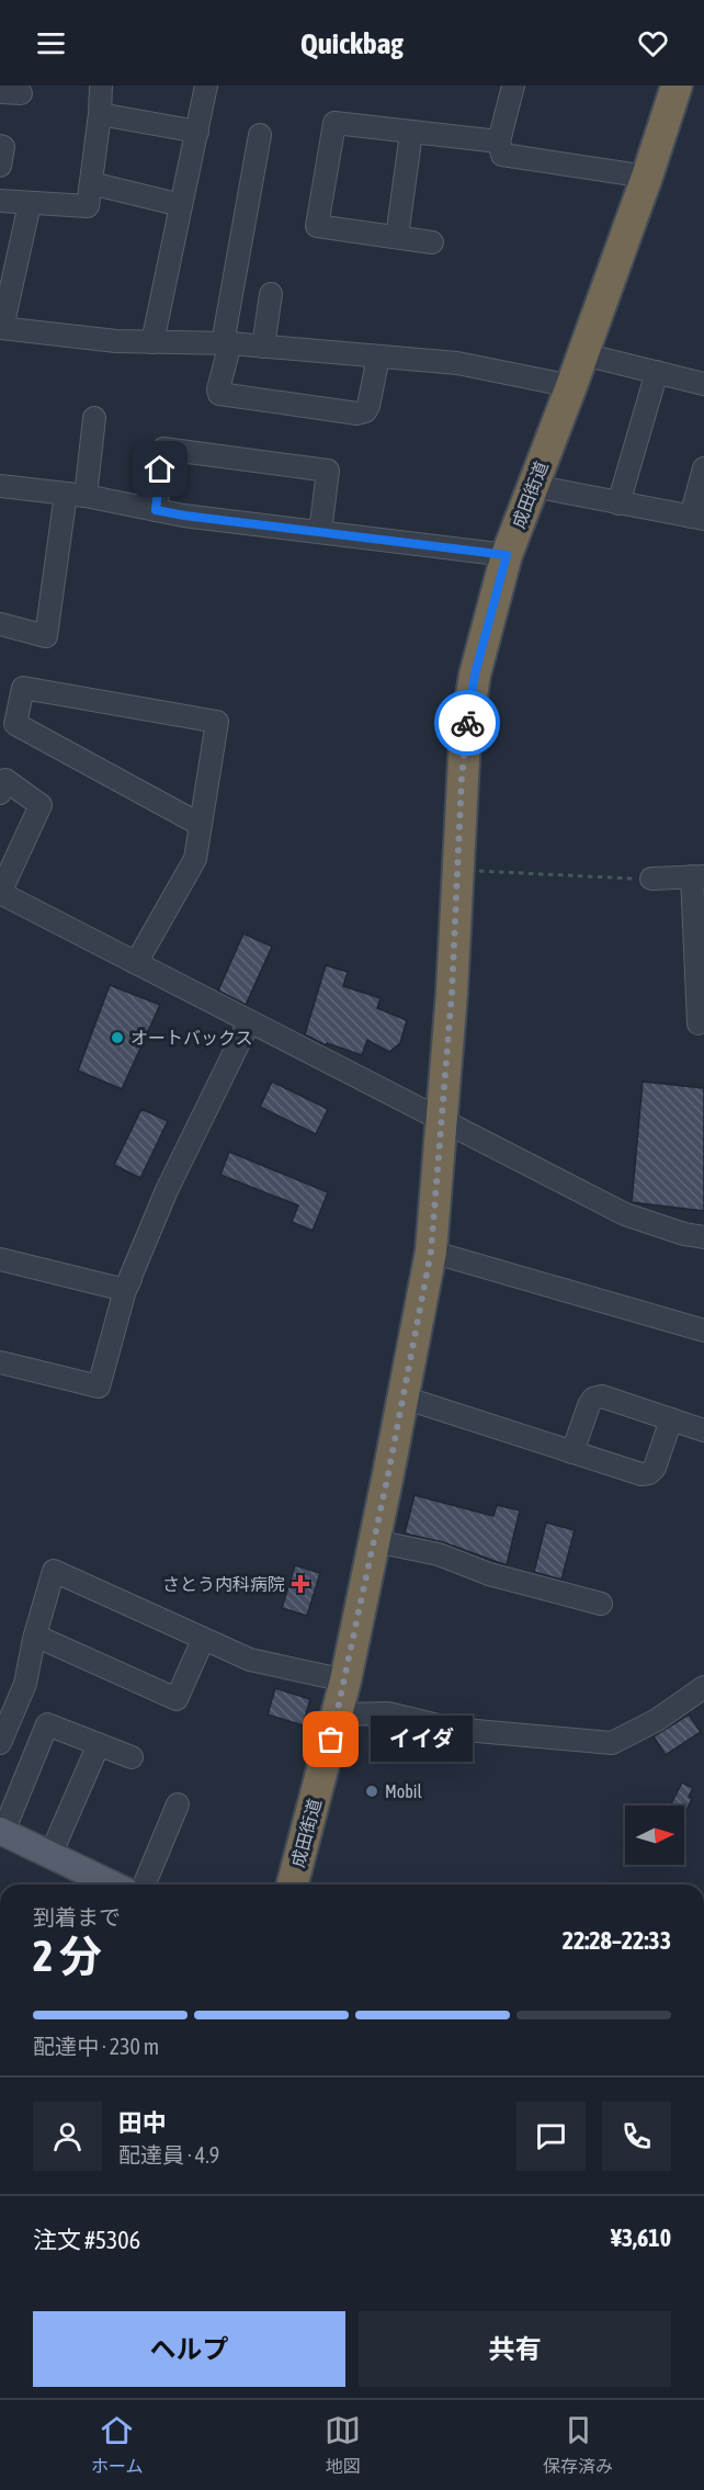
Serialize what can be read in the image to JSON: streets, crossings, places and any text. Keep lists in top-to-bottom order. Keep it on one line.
{"streets":{"highway":["成田街道"]},"places":{"other":["オートバックス","イイダ","Mobil"],"health":["さとう内科病院"]},"north":"right","page":{"header":"Quickbag","bubble":"イイダ","heading":["2 分","到着まで","22:28–22:33"],"panel":["田中","配達員 · 4.9","注文 #5306","¥3,610"],"bar":"配達中 · 230 m","buttons":["ヘルプ","共有"],"tabs":["ホーム","地図","保存済み"]}}
